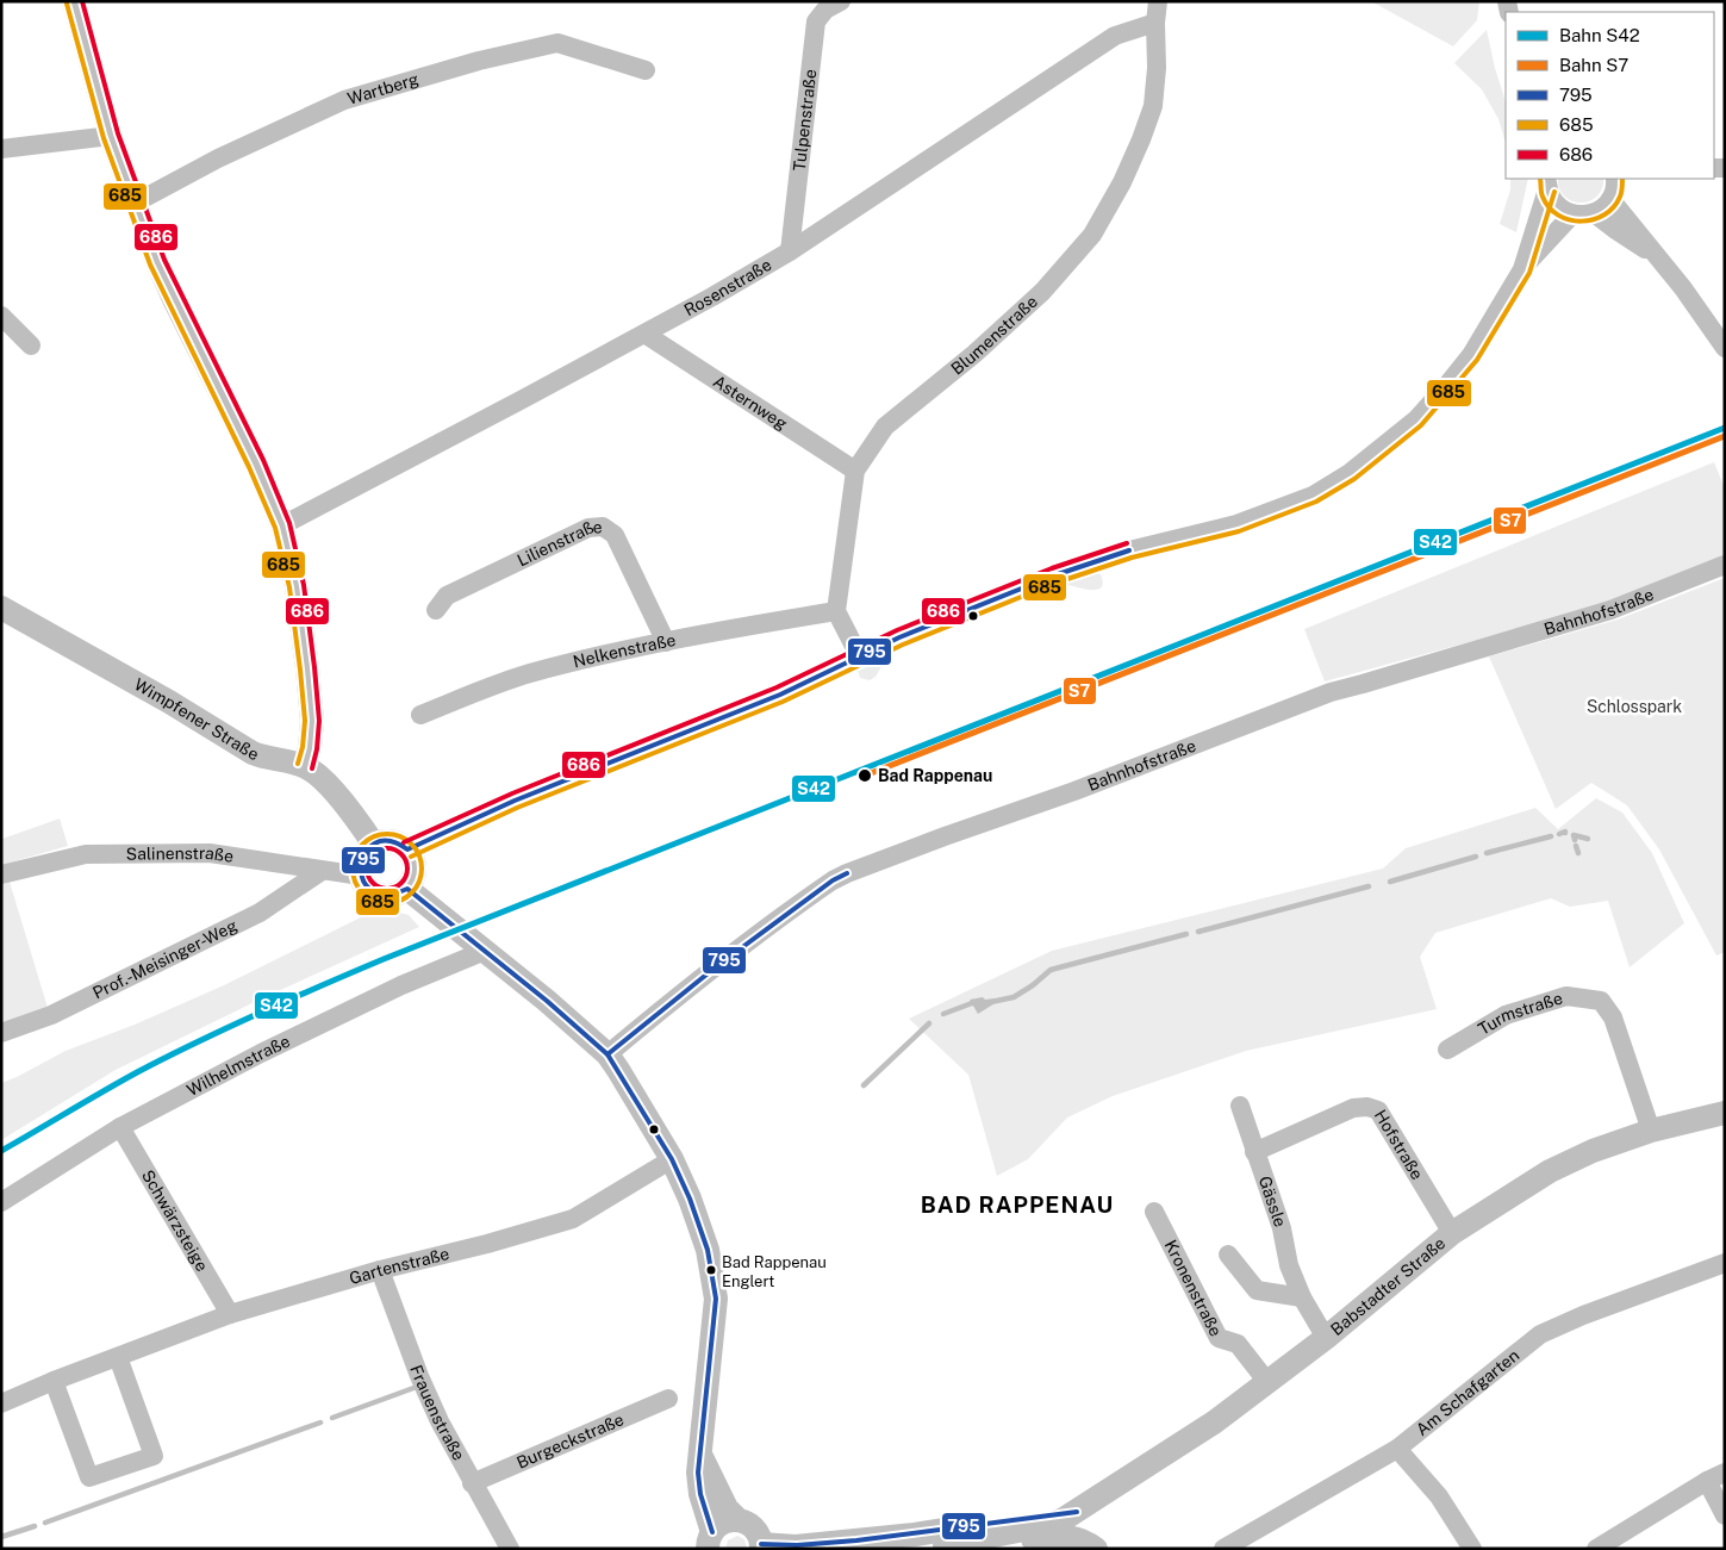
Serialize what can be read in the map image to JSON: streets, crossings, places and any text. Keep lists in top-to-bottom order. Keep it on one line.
{"streets":{"street":["Wartberg","Tulpenstraße","Rosenstraße","Blumenstraße","Asternweg","Lilienstraße","Bahnhofstraße","Nelkenstraße","Wimpfener Straße","Salinenstraße","Prof.-Meisinger-Weg","Turmstraße","Wilhelmstraße","Hofstraße","Gässle","Schwärzsteige","Gartenstraße","Kronenstraße","Babstadter Straße","Am Schafgarten","Frauenstraße","Burgeckstraße"]},"crossings":[["Tulpenstraße","Rosenstraße"],["Rosenstraße","Blumenstraße"],["Rosenstraße","Asternweg"],["Blumenstraße","Asternweg"],["Blumenstraße","Nelkenstraße"],["Lilienstraße","Nelkenstraße"],["Wimpfener Straße","Salinenstraße"],["Salinenstraße","Prof.-Meisinger-Weg"],["Turmstraße","Babstadter Straße"],["Wilhelmstraße","Schwärzsteige"],["Hofstraße","Gässle"],["Hofstraße","Babstadter Straße"],["Gässle","Babstadter Straße"],["Schwärzsteige","Gartenstraße"],["Gartenstraße","Frauenstraße"],["Kronenstraße","Babstadter Straße"],["Frauenstraße","Burgeckstraße"]],"districts":["BAD RAPPENAU"],"parks":["Schlosspark"],"places":["Bad Rappenau","Bad Rappenau Englert"],"lines":["transit line 686","transit line 685","rail line S42","rail line S7","transit line 795"],"legend":["Bahn S42","Bahn S7","795","685","686"]}
